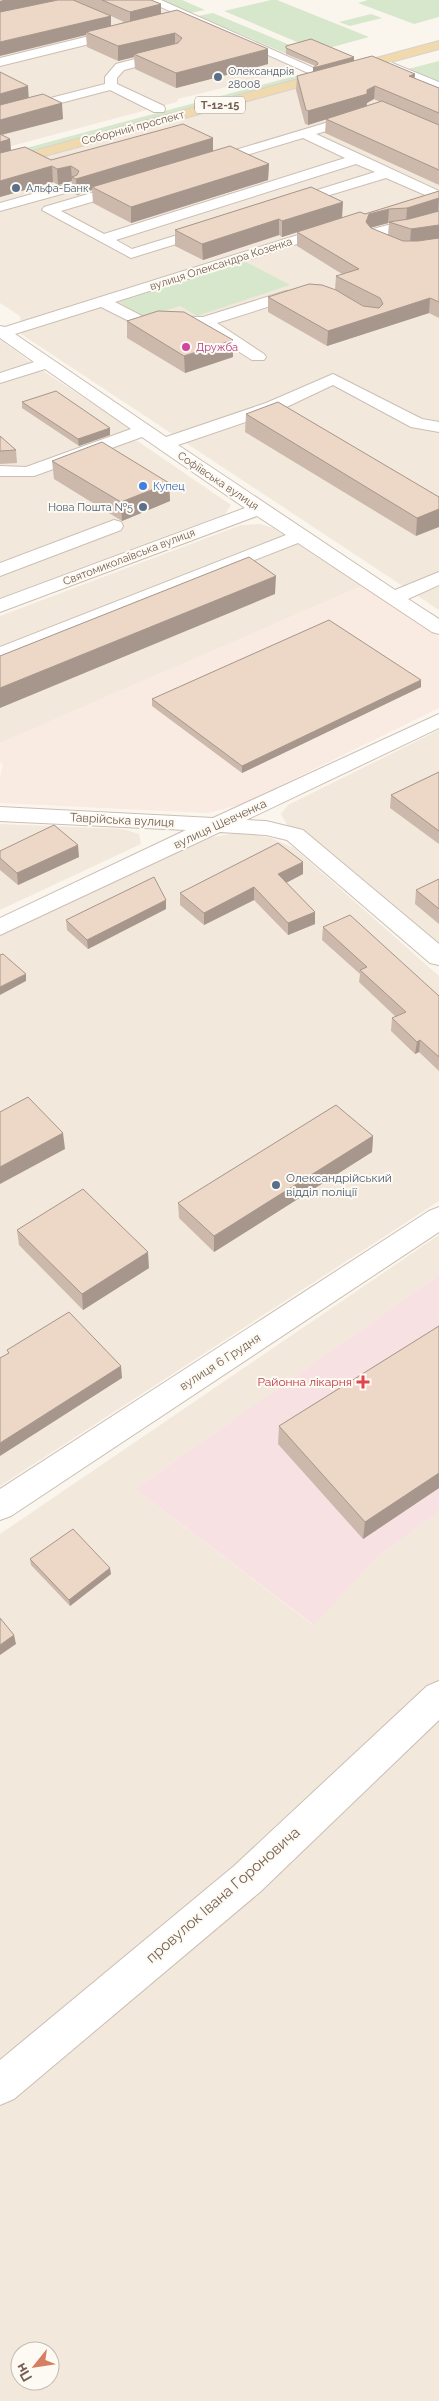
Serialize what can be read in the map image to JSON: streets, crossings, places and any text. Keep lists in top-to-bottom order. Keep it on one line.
{"streets":{"main road":["Т-12-15","Соборний проспект"],"street":["вулиця Олександра Козенка","Софіївська вулиця","Святомиколаївська вулиця","Таврійська вулиця","вулиця Шевченка","вулиця 6 Грудня","провулок Івана Гороновича"]},"crossings":[["вулиця Олександра Козенка","Софіївська вулиця"],["Софіївська вулиця","Святомиколаївська вулиця"],["Таврійська вулиця","вулиця Шевченка"]],"places":{"other":["Олександрія 28008","Альфа-Банк","Дружба","Купец","Нова Пошта №5","Олександрійський відділ поліції"],"health":["Районна лікарня"]},"north":"bottom left"}
